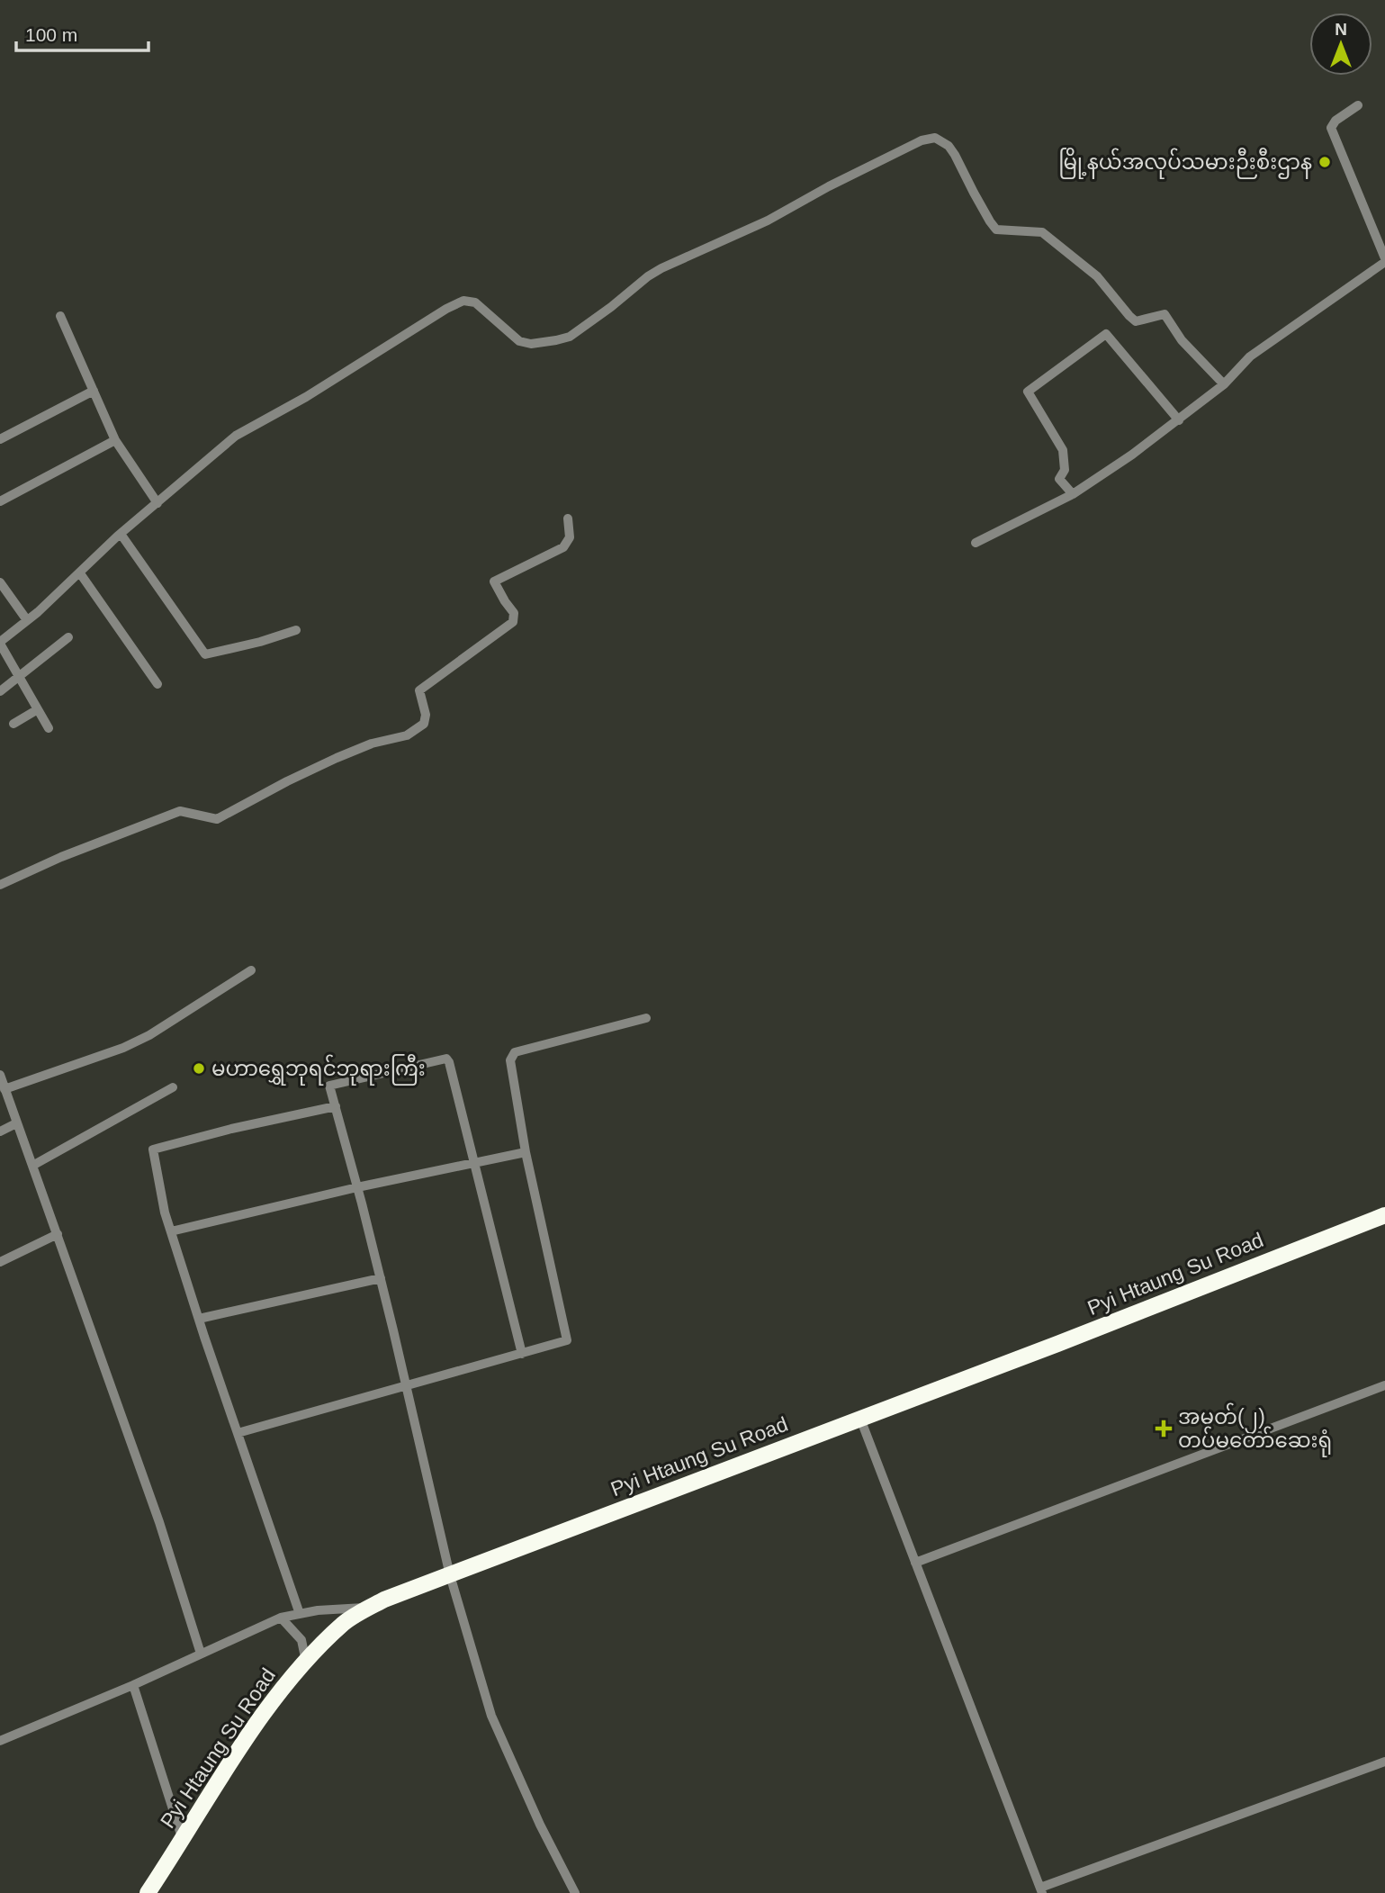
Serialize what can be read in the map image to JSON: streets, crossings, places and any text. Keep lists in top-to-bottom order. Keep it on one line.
{"streets":{"highway":["Pyi Htaung Su Road"]},"places":{"other":["မြို့နယ်အလုပ်သမားဉီးစီးဌာန","မဟာရွှေဘုရင်ဘုရားကြီး"],"health":["အမှတ်(၂) တပ်မတော်ဆေးရုံ"]},"scale_bar":"100 m","north":"top"}
